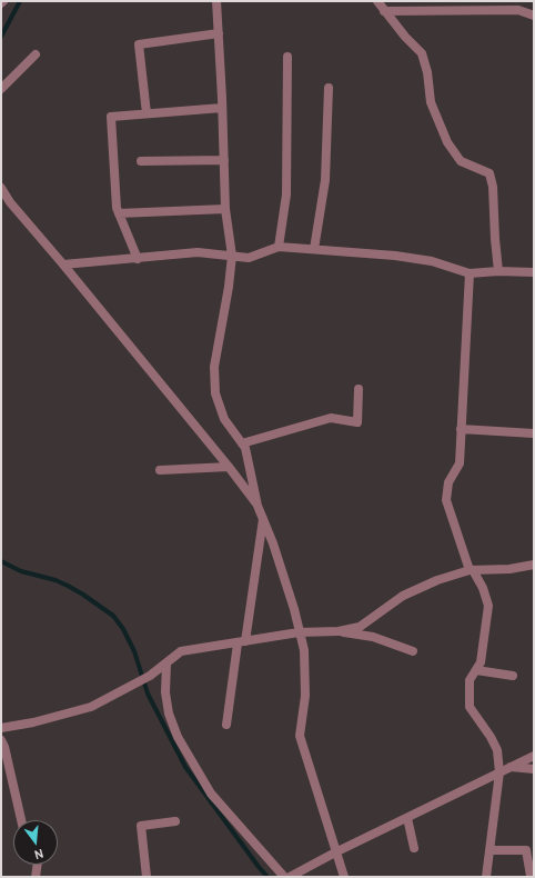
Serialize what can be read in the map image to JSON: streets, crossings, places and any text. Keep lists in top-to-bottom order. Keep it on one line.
{"north":"bottom"}
